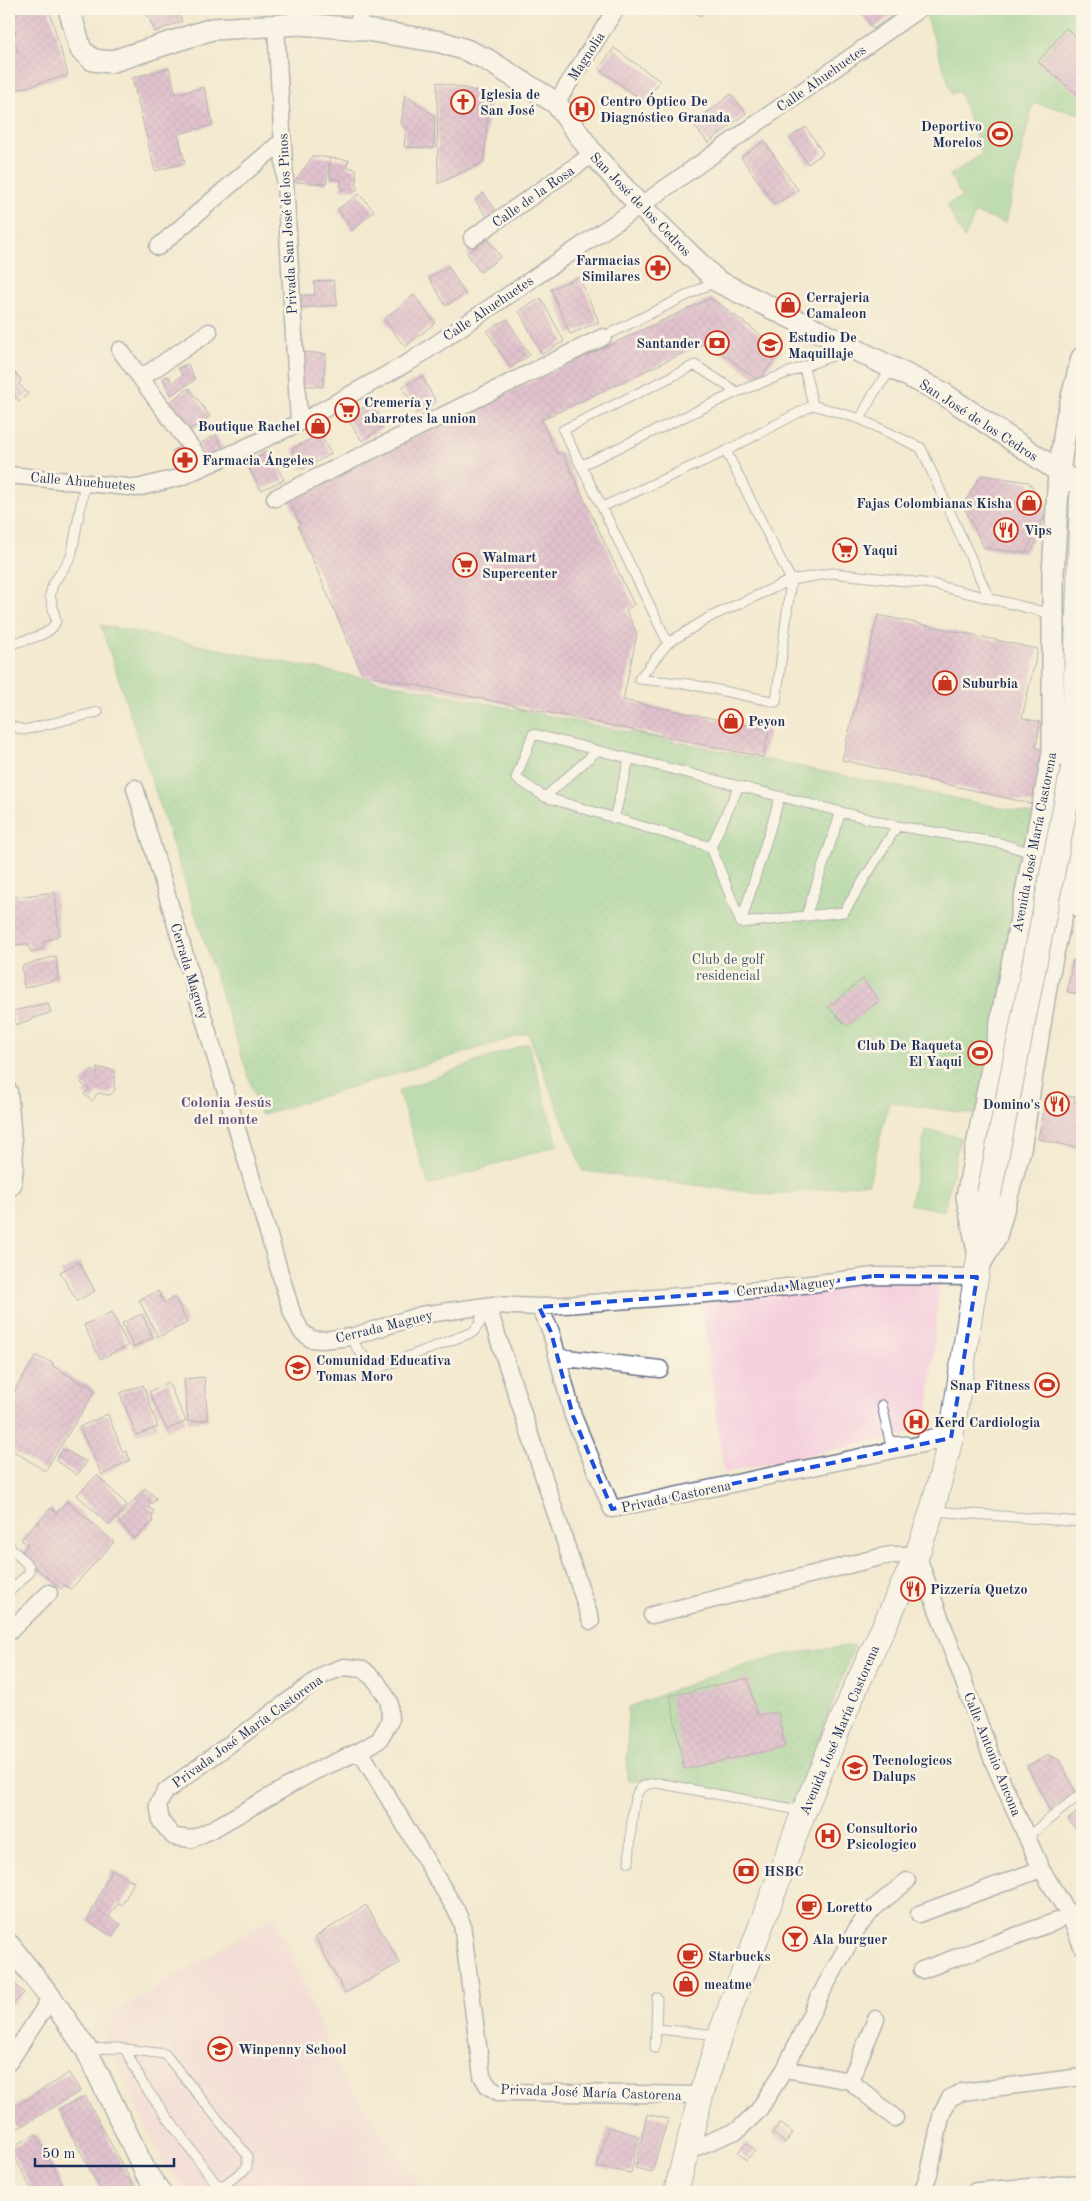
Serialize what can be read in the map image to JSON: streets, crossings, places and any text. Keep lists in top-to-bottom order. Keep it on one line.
{"streets":{"main road":["Avenida José María Castorena"],"street":["Magnolia","Calle Ahuehuetes","Calle de la Rosa","San José de los Cedros","Privada San José de los Pinos","Cerrada Maguey","Privada Castorena","Privada José María Castorena","Calle Antonio Ancona"]},"crossings":[["Magnolia","San José de los Cedros"],["Calle Ahuehuetes","San José de los Cedros"],["Calle Ahuehuetes","Privada San José de los Pinos"],["Calle de la Rosa","San José de los Cedros"],["San José de los Cedros","Privada San José de los Pinos"],["San José de los Cedros","Avenida José María Castorena"],["Avenida José María Castorena","Cerrada Maguey"],["Avenida José María Castorena","Privada Castorena"],["Avenida José María Castorena","Privada José María Castorena"],["Avenida José María Castorena","Calle Antonio Ancona"],["Cerrada Maguey","Privada Castorena"]],"districts":["Colonia Jesús del monte"],"parks":["Club de golf residencial"],"places":{"church":["Iglesia de San José"],"hospital":["Centro Óptico De Diagnóstico Granada","Kerd Cardiologia","Consultorio Psicologico"],"sports":["Deportivo Morelos","Club De Raqueta El Yaqui","Snap Fitness"],"pharmacy":["Farmacias Similares","Farmacia Ángeles"],"shop":["Cerrajeria Camaleon","Boutique Rachel","Fajas Colombianas Kisha","Suburbia","Peyon","meatme"],"bank":["Santander","HSBC"],"school or university":["Estudio De Maquillaje","Comunidad Educativa Tomas Moro","Tecnologicos Dalups","Winpenny School"],"supermarket":["Cremería y abarrotes la union","Yaqui","Walmart Supercenter"],"restaurant":["Vips","Domino's","Pizzería Quetzo"],"cafe":["Loretto","Starbucks"],"bar":["Ala burguer"]},"scale_bar":"50 m"}
